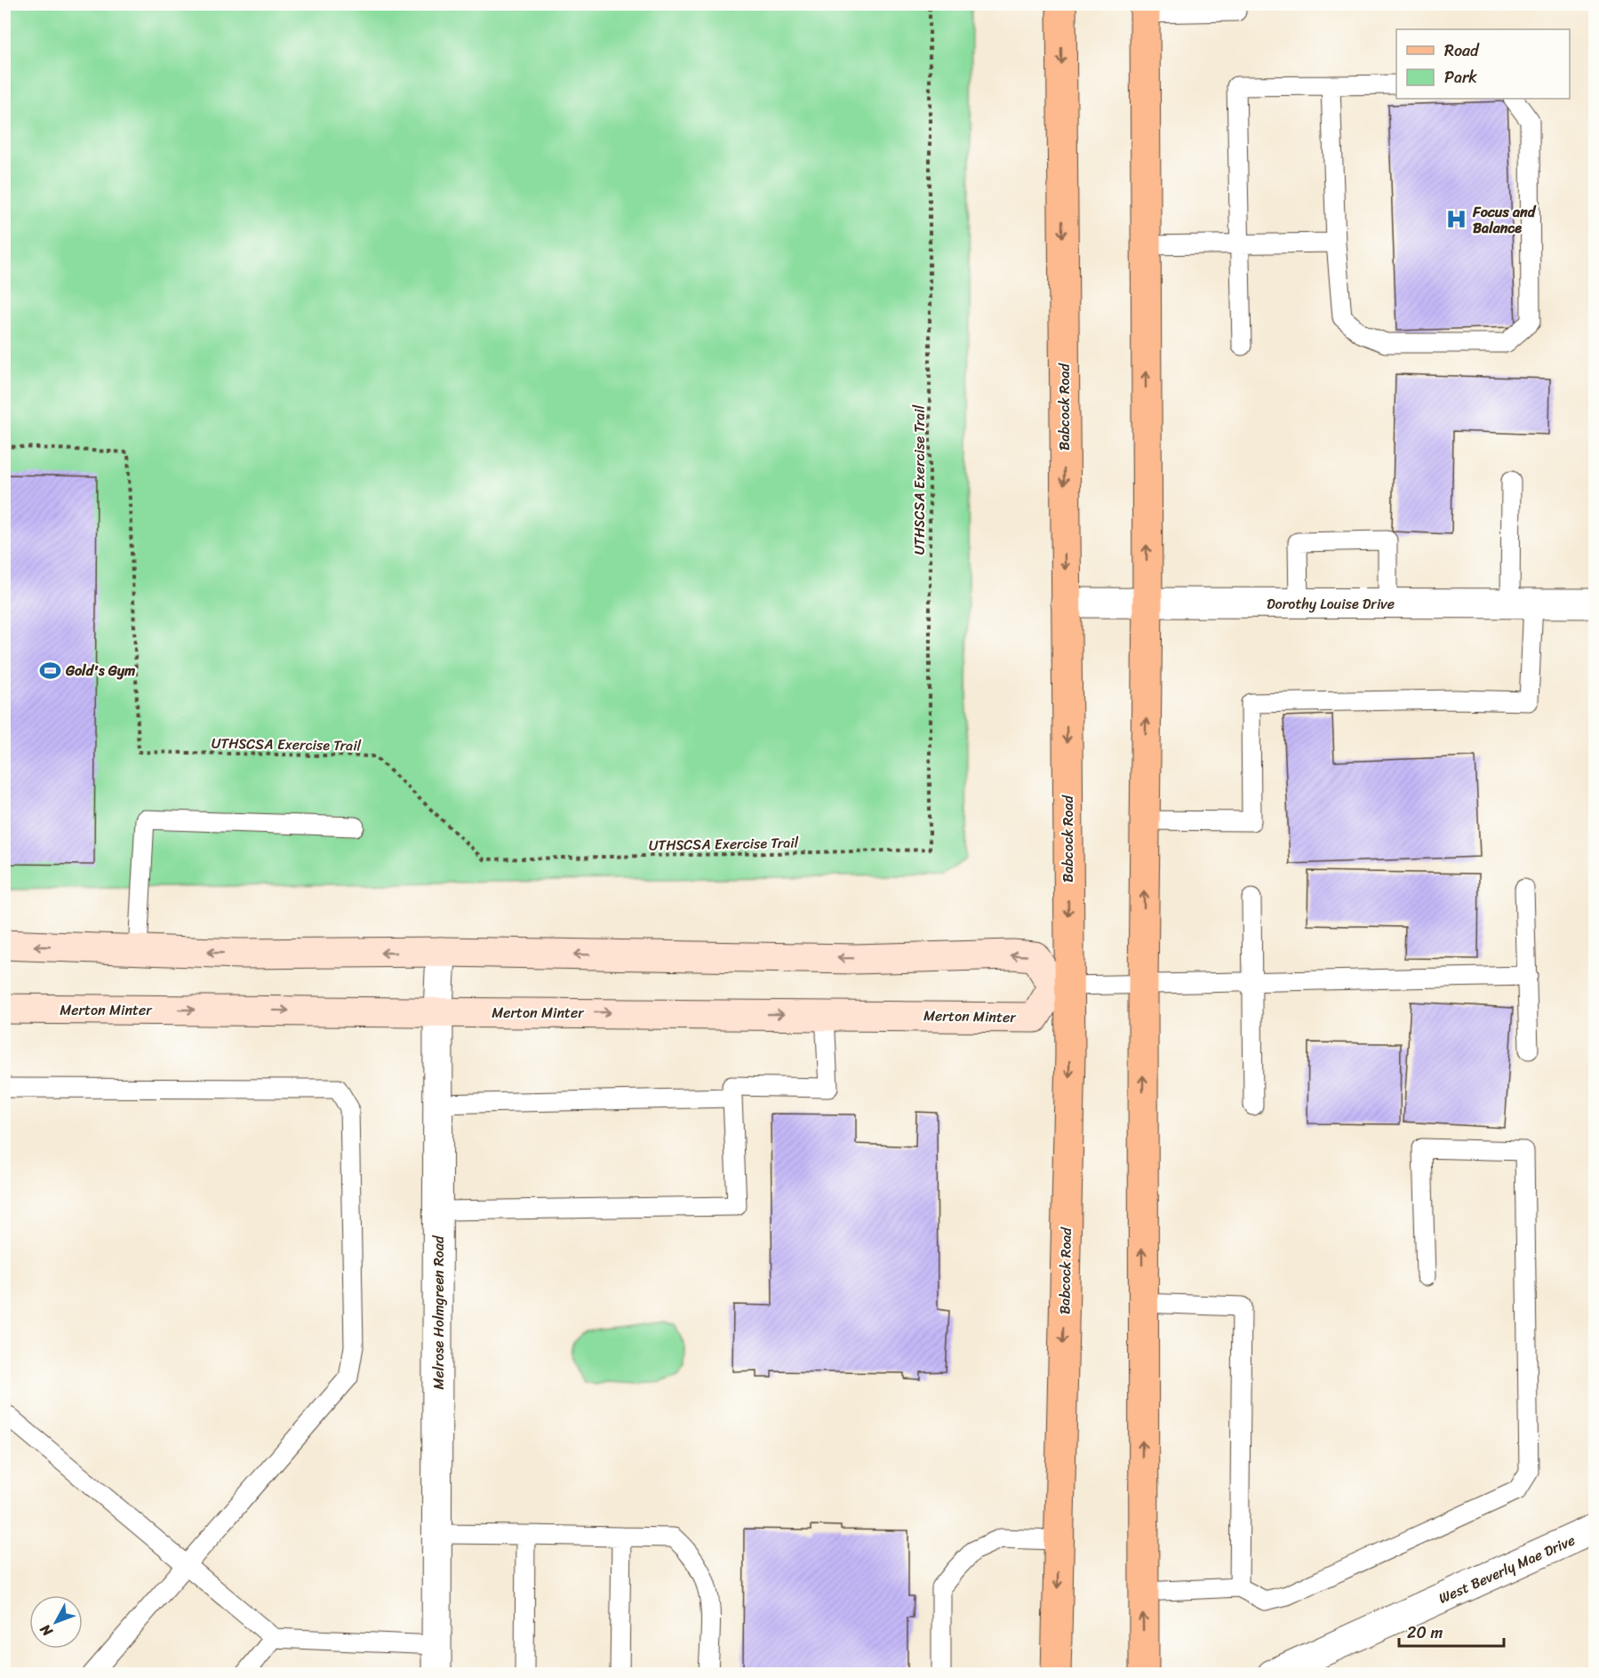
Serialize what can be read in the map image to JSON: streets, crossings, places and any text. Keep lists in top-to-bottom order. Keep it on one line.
{"streets":{"main road":["Babcock Road"],"street":["Dorothy Louise Drive","Merton Minter","Melrose Holmgreen Road","West Beverly Mae Drive"],"path":["UTHSCSA Exercise Trail"]},"crossings":[["Babcock Road","Dorothy Louise Drive"],["Babcock Road","Merton Minter"],["Merton Minter","Melrose Holmgreen Road"]],"places":{"hospital":["Focus and Balance"],"sports":["Gold's Gym"]},"legend":["Road","Park"],"scale_bar":"20 m","north":"bottom left"}
